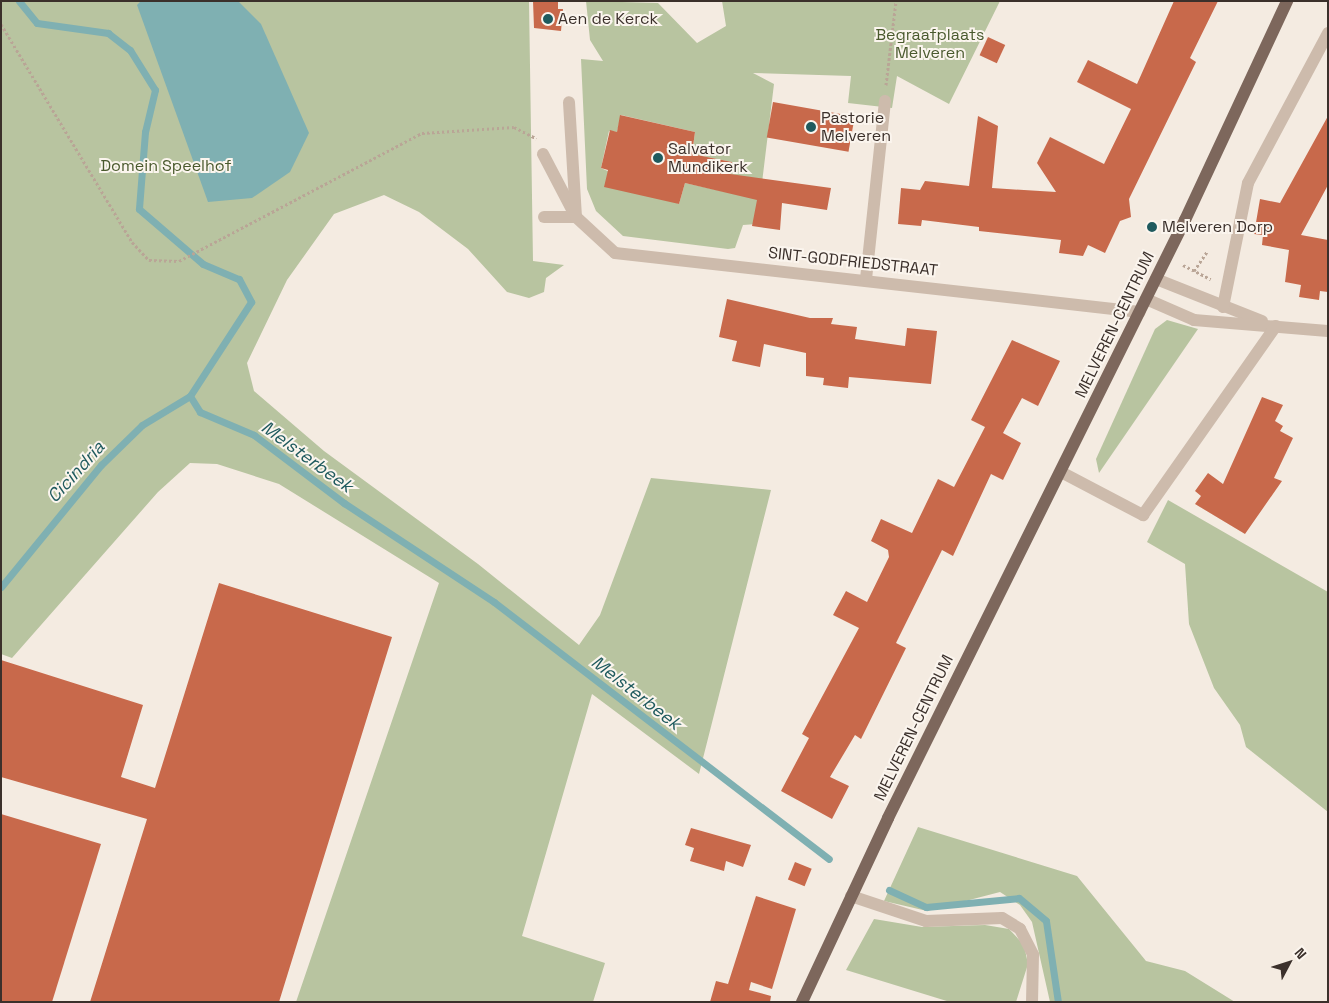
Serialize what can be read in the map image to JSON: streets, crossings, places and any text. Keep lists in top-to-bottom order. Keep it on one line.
{"streets":{"main road":["MELVEREN-CENTRUM"],"street":["SINT-GODFRIEDSTRAAT"]},"crossings":[["SINT-GODFRIEDSTRAAT","MELVEREN-CENTRUM"]],"water":["Melsterbeek","Cicindria"],"parks":["Begraafplaats Melveren","Domein Speelhof"],"places":["Aen de Kerck","Pastorie Melveren","Salvator Mundikerk","Melveren Dorp"],"north":"top right"}
